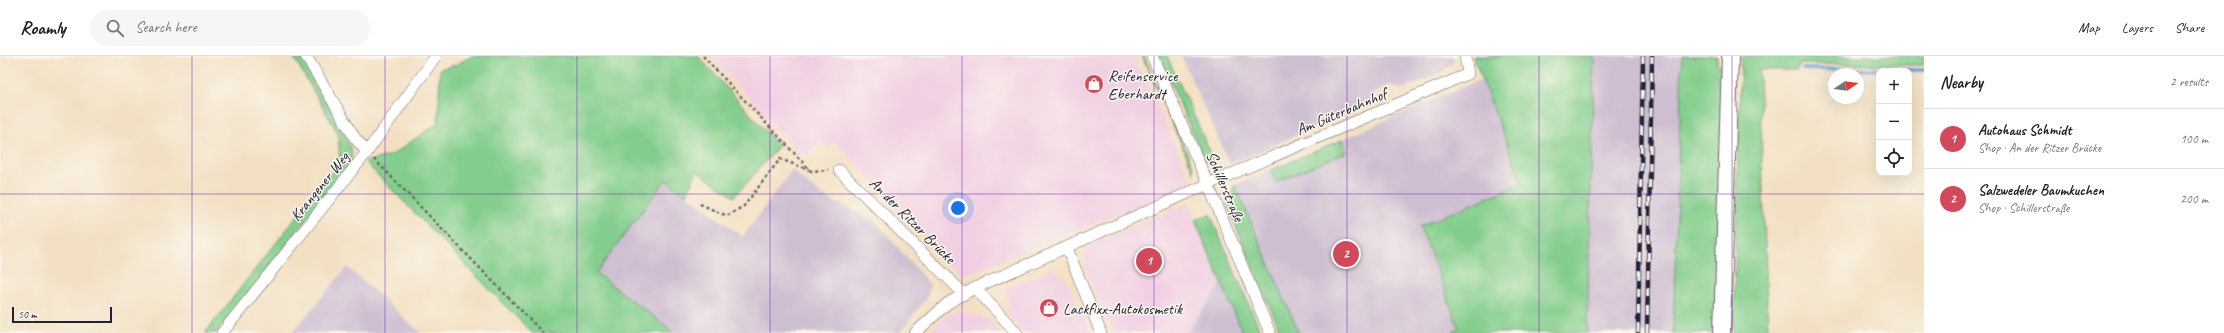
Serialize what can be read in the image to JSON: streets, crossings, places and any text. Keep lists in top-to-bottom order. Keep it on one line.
{"streets":{"street":["Am Güterbahnhof","Krangener Weg","Schillerstraße","An der Ritzer Brücke"]},"crossings":[["Am Güterbahnhof","Schillerstraße"]],"places":{"shop":["Reifenservice Eberhardt","Lackfixx-Autokosmetik"]},"scale_bar":"50 m","north":"right","page":{"header":"Roamly","search":"Search here","nav":["Map","Layers","Share"],"heading":["Nearby","2 results"],"map_buttons":["+","−"],"list":[{"mark":"1","name":"Autohaus Schmidt","note":"Shop · An der Ritzer Brücke","value":"100 m"},{"mark":"2","name":"Salzwedeler Baumkuchen","note":"Shop · Schillerstraße","value":"200 m"}],"pins":["2","1"],"scale":"50 m"}}
